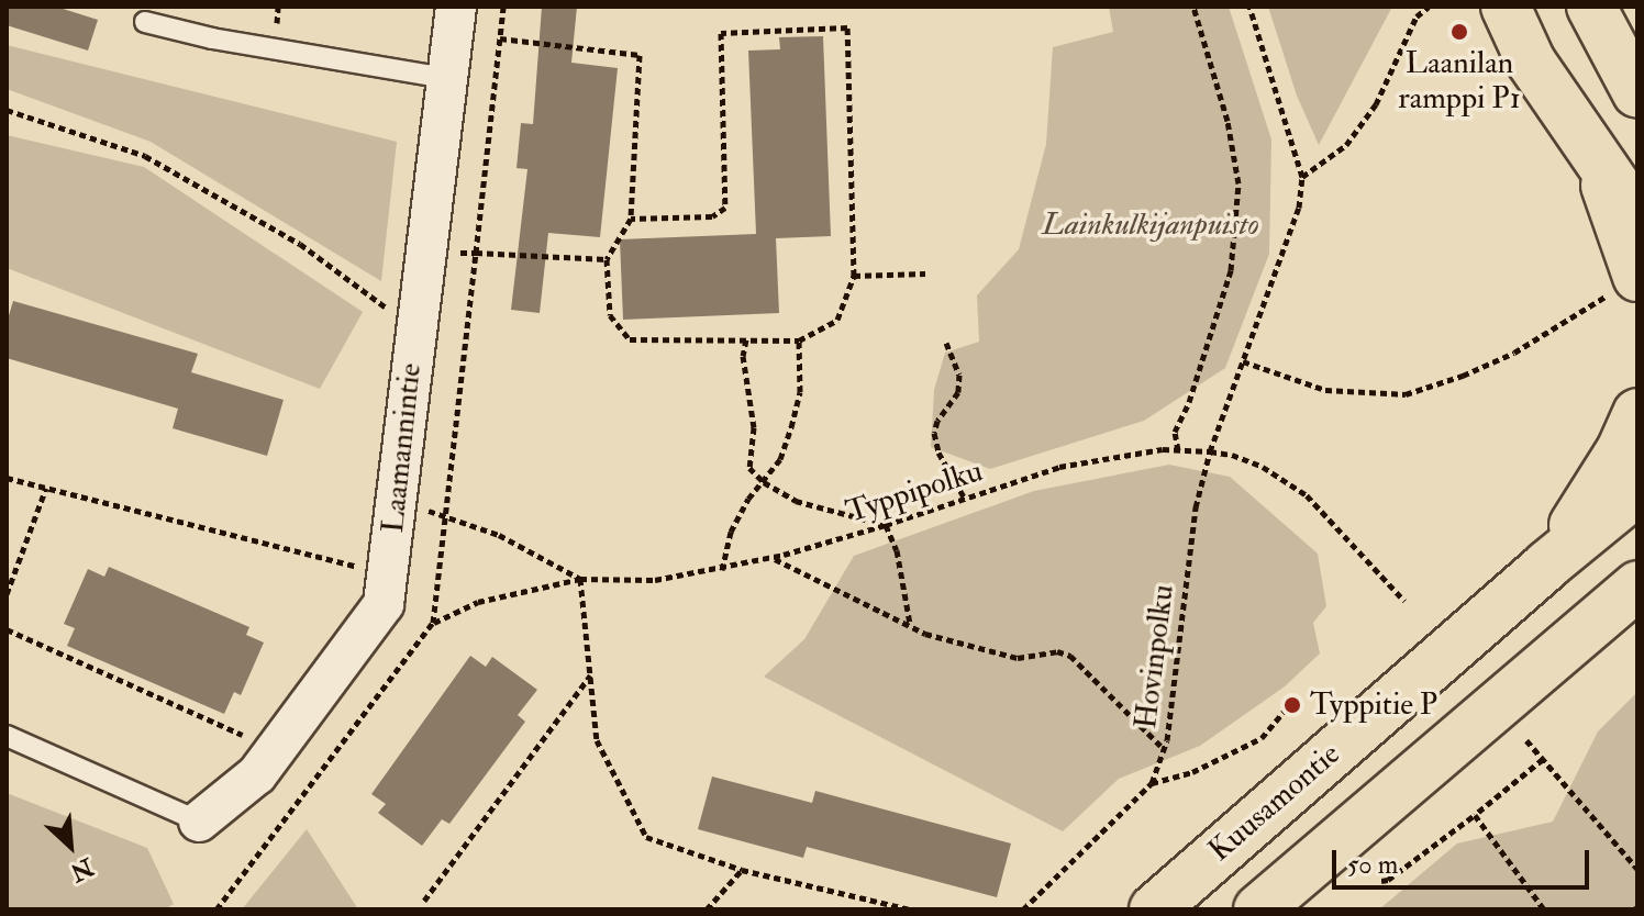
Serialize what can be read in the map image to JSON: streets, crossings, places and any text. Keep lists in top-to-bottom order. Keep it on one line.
{"streets":{"highway":["Kuusamontie"],"street":["Laamannintie"],"path":["Typpipolku","Hovinpolku"]},"crossings":[["Laamannintie","Typpipolku"],["Typpipolku","Hovinpolku"]],"parks":["Lainkulkijanpuisto"],"places":["Laanilan ramppi P1","Typpitie P"],"scale_bar":"50 m","north":"bottom right"}
